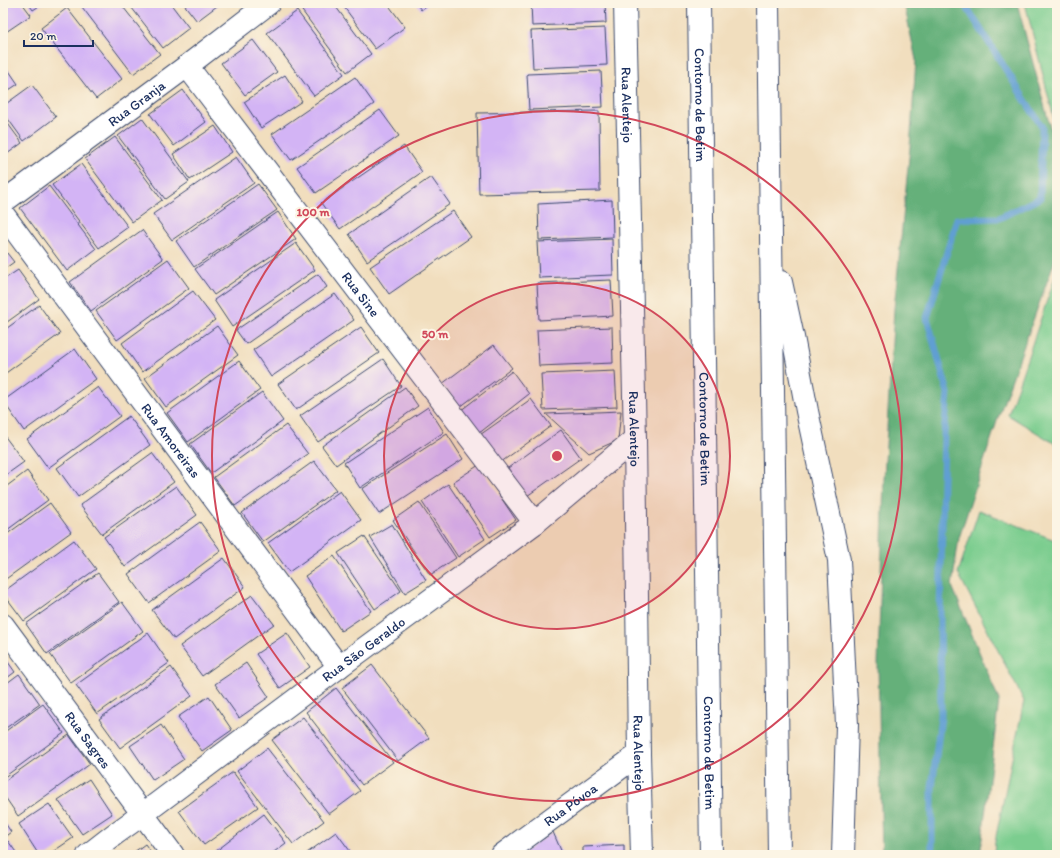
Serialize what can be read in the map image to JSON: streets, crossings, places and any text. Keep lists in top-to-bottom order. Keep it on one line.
{"streets":{"main road":["Rua Granja","Rua Alentejo","Contorno de Betim","Rua Sine","Rua Amoreiras","Rua São Geraldo","Rua Sagres","Rua Póvoa"]},"crossings":[["Rua Granja","Rua Sine"],["Rua Alentejo","Rua São Geraldo"],["Rua Alentejo","Rua Póvoa"],["Rua Sine","Rua São Geraldo"],["Rua Amoreiras","Rua São Geraldo"],["Rua São Geraldo","Rua Sagres"]],"scale_bar":"20 m","rings":["100 m","50 m"]}
